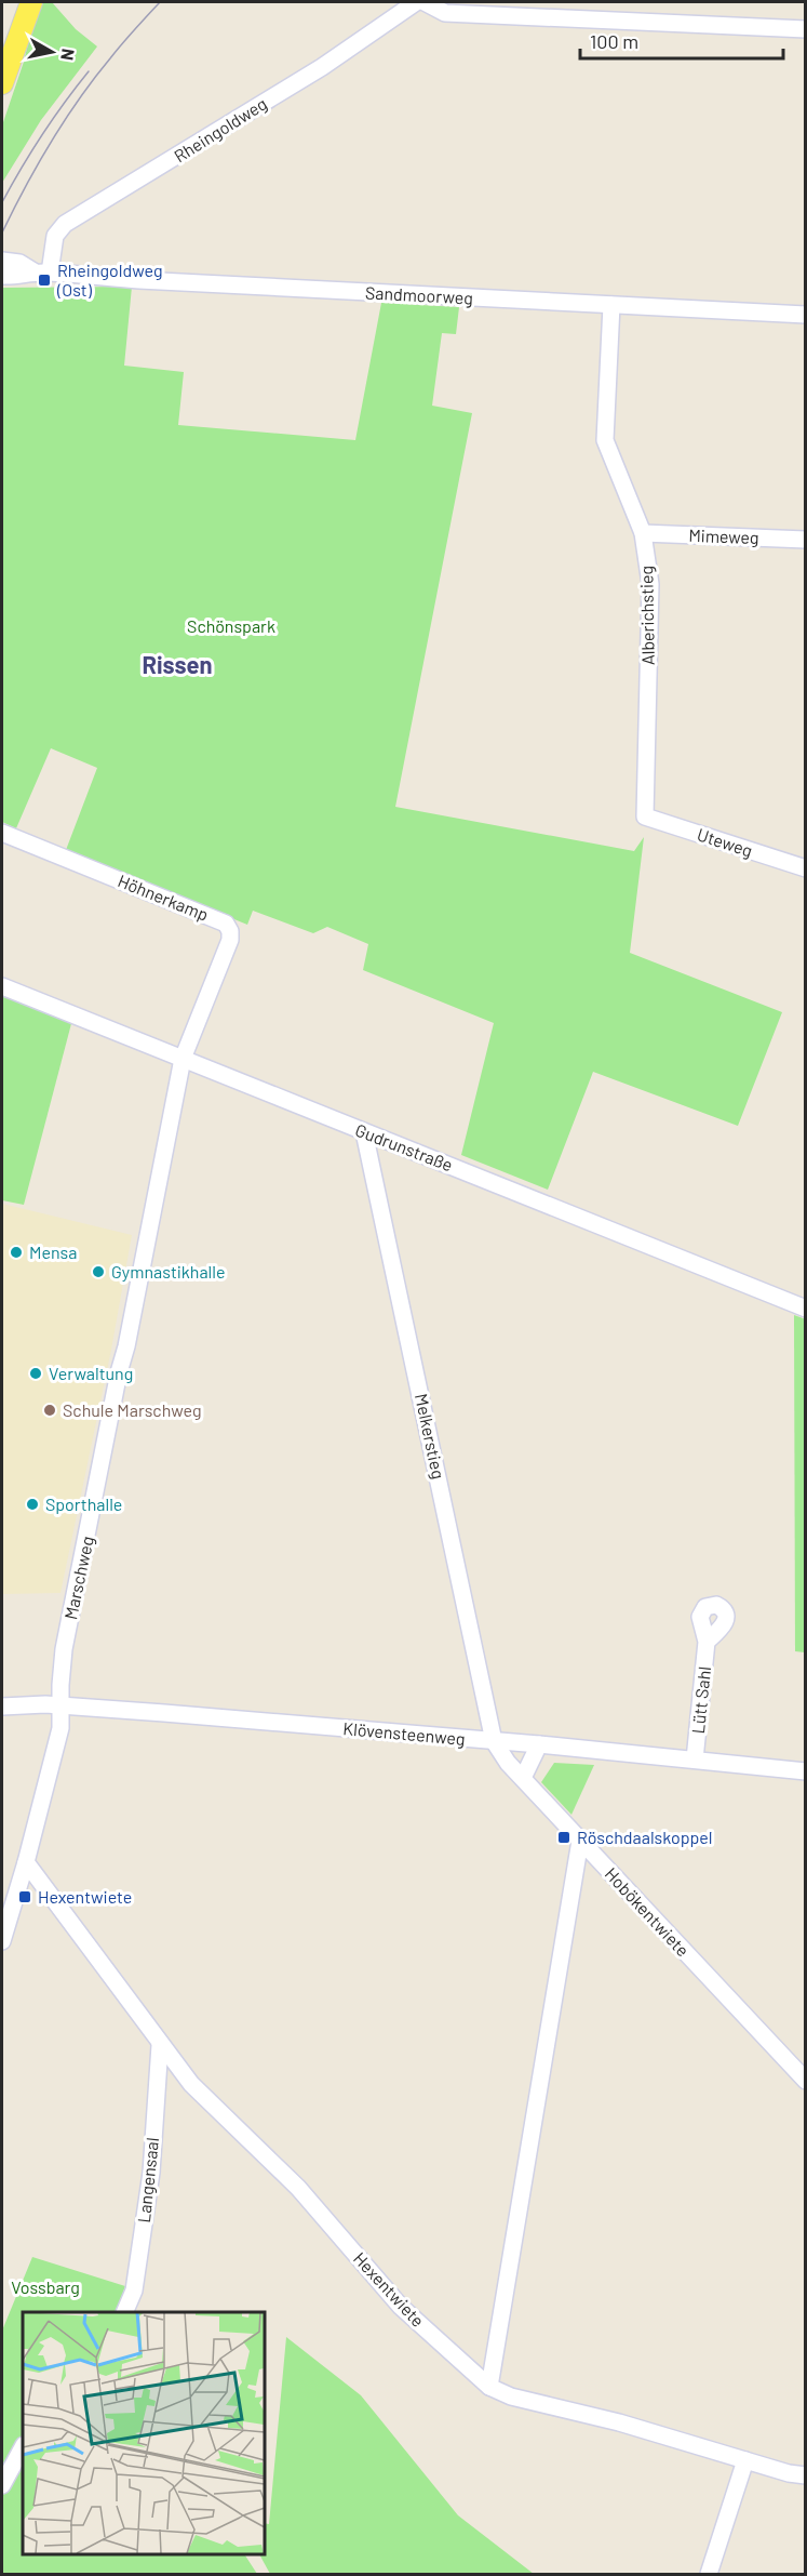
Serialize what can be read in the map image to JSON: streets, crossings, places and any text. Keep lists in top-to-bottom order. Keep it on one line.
{"streets":{"street":["Rheingoldweg","Sandmoorweg","Mimeweg","Alberichstieg","Uteweg","Höhnerkamp","Gudrunstraße","Melkerstieg","Marschweg","Lütt Sahl","Klövensteenweg","Hobökentwiete","Langensaal","Hexentwiete"]},"crossings":[["Rheingoldweg","Sandmoorweg"],["Sandmoorweg","Alberichstieg"],["Mimeweg","Alberichstieg"],["Alberichstieg","Uteweg"],["Höhnerkamp","Gudrunstraße"],["Höhnerkamp","Marschweg"],["Gudrunstraße","Melkerstieg"],["Gudrunstraße","Marschweg"],["Melkerstieg","Klövensteenweg"],["Melkerstieg","Hobökentwiete"],["Marschweg","Klövensteenweg"],["Marschweg","Hexentwiete"],["Lütt Sahl","Klövensteenweg"],["Klövensteenweg","Hobökentwiete"],["Langensaal","Hexentwiete"]],"districts":["Rissen"],"parks":["Schönspark","Vossbarg"],"places":{"transit":["Rheingoldweg (Ost)","Röschdaalskoppel","Hexentwiete"],"other":["Mensa","Gymnastikhalle","Verwaltung","Schule Marschweg","Sporthalle"]},"scale_bar":"100 m","north":"right"}
